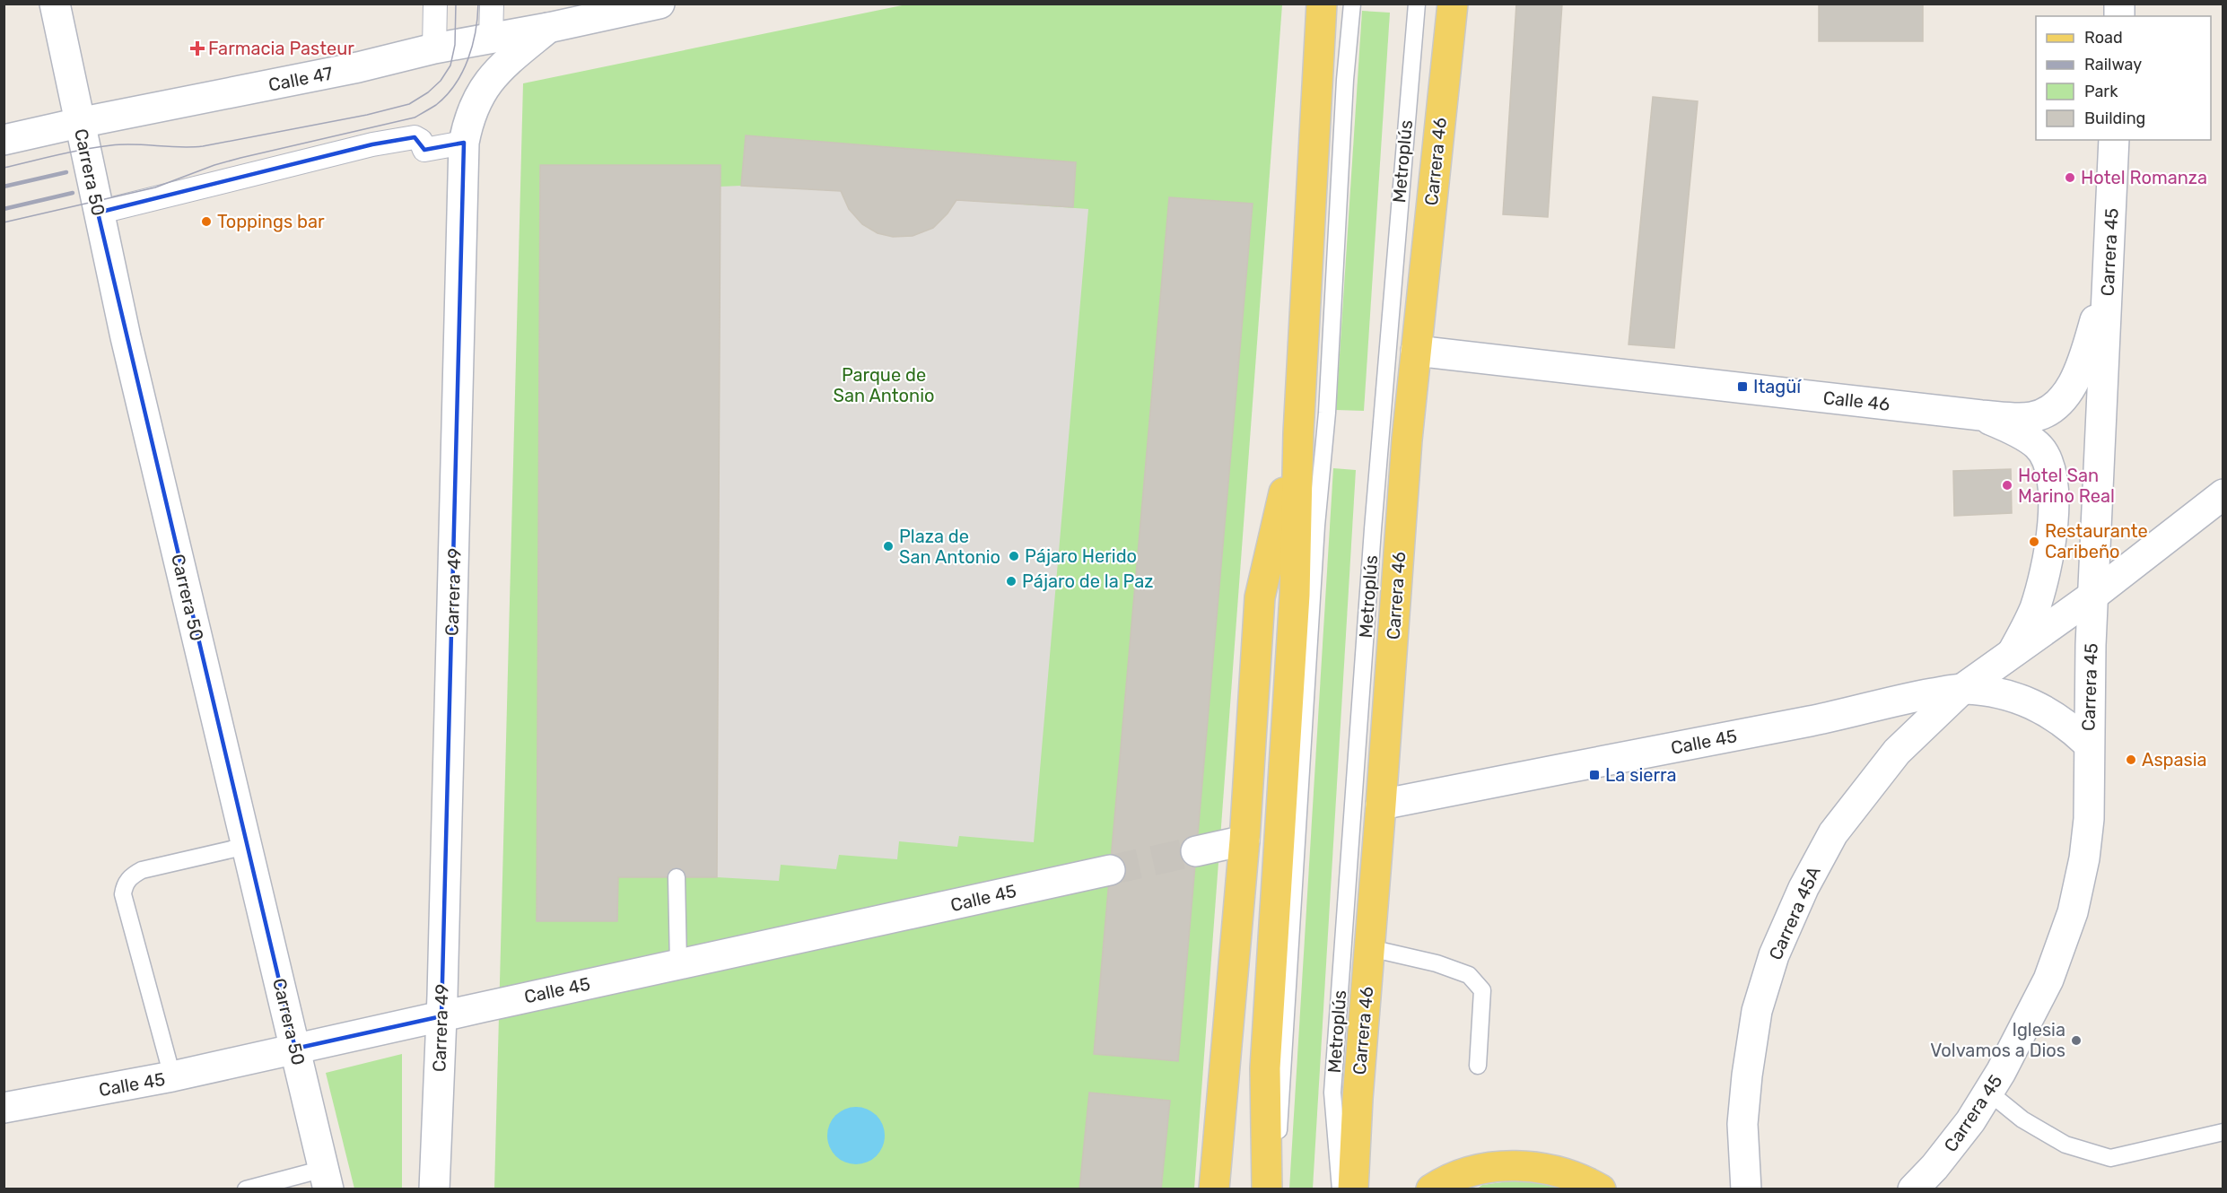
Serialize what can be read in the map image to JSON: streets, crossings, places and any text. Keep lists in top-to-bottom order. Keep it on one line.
{"streets":{"main road":["Carrera 46"],"street":["Calle 47","Carrera 50","Carrera 45","Calle 46","Carrera 49","Calle 45","Carrera 45A"],"lane":["Metroplús"]},"crossings":[["Calle 47","Carrera 50"],["Calle 47","Carrera 49"],["Carrera 46","Calle 46"],["Carrera 46","Calle 45"],["Carrera 50","Calle 45"],["Carrera 45","Calle 46"],["Carrera 45","Calle 45"],["Carrera 49","Calle 45"],["Calle 45","Carrera 45A"]],"parks":["Parque de San Antonio"],"places":{"health":["Farmacia Pasteur"],"other":["Hotel Romanza","Toppings bar","Hotel San Marino Real","Restaurante Caribeño","Plaza de San Antonio","Pájaro Herido","Pájaro de la Paz","Aspasia","Iglesia Volvamos a Dios"],"transit":["Itagüí","La sierra"]},"legend":["Road","Railway","Park","Building"]}
